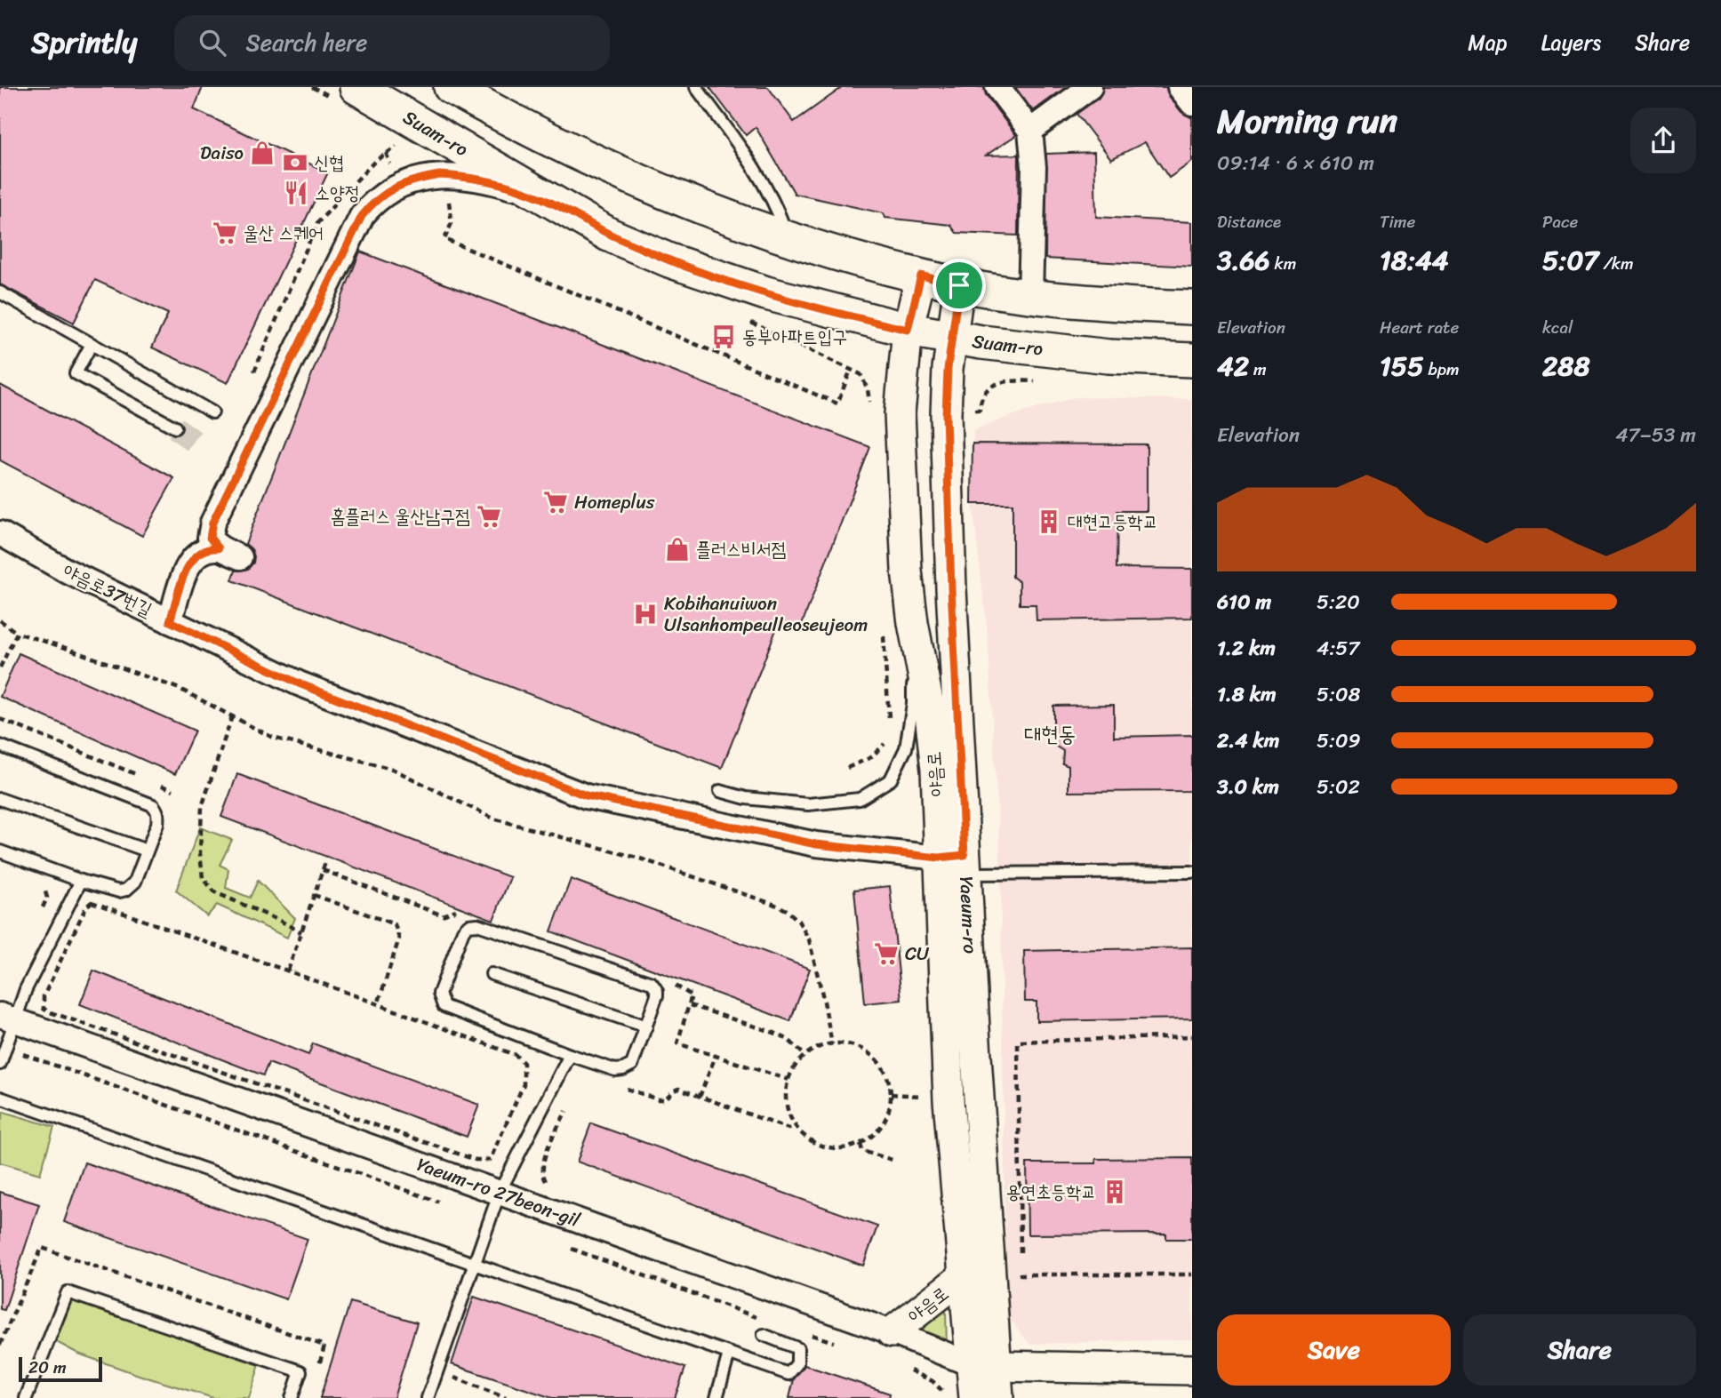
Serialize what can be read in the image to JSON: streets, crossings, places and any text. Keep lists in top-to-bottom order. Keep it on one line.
{"streets":{"main road":["Suam-ro"],"street":["야음로37번길","야음로","Yaeum-ro","Yaeum-ro 27beon-gil"]},"crossings":[["Suam-ro","야음로"],["Suam-ro","Yaeum-ro"],["야음로37번길","야음로"],["야음로37번길","Yaeum-ro"],["야음로","Yaeum-ro"],["야음로","Yaeum-ro 27beon-gil"],["Yaeum-ro","Yaeum-ro 27beon-gil"]],"districts":["대현동"],"places":{"shop":["Daiso","플러스비서점"],"bank":["신협"],"restaurant":["소양정"],"supermarket":["울산 스퀘어","Homeplus","홈플러스 울산남구점","CU"],"bus stop":["동부아파트입구"],"building":["대현고등학교","용연초등학교"],"hospital":["Kobihanuiwon Ulsanhompeulleoseujeom"]},"scale_bar":"20 m","page":{"header":"Sprintly","search":"Search here","nav":["Map","Layers","Share"],"heading":["Morning run","09:14 · 6 × 610 m"],"stats":[["Distance","3.66 km"],["Time","18:44"],["Pace","5:07 /km"],["Elevation","42 m"],["Heart rate","155 bpm"],["kcal","288"]],"chart":["Elevation","47–53 m"],"list":[{"name":"610 m","note":"5:20"},{"name":"1.2 km","note":"4:57"},{"name":"1.8 km","note":"5:08"},{"name":"2.4 km","note":"5:09"},{"name":"3.0 km","note":"5:02"}],"buttons":["Save","Share"],"scale":"20 m"}}
